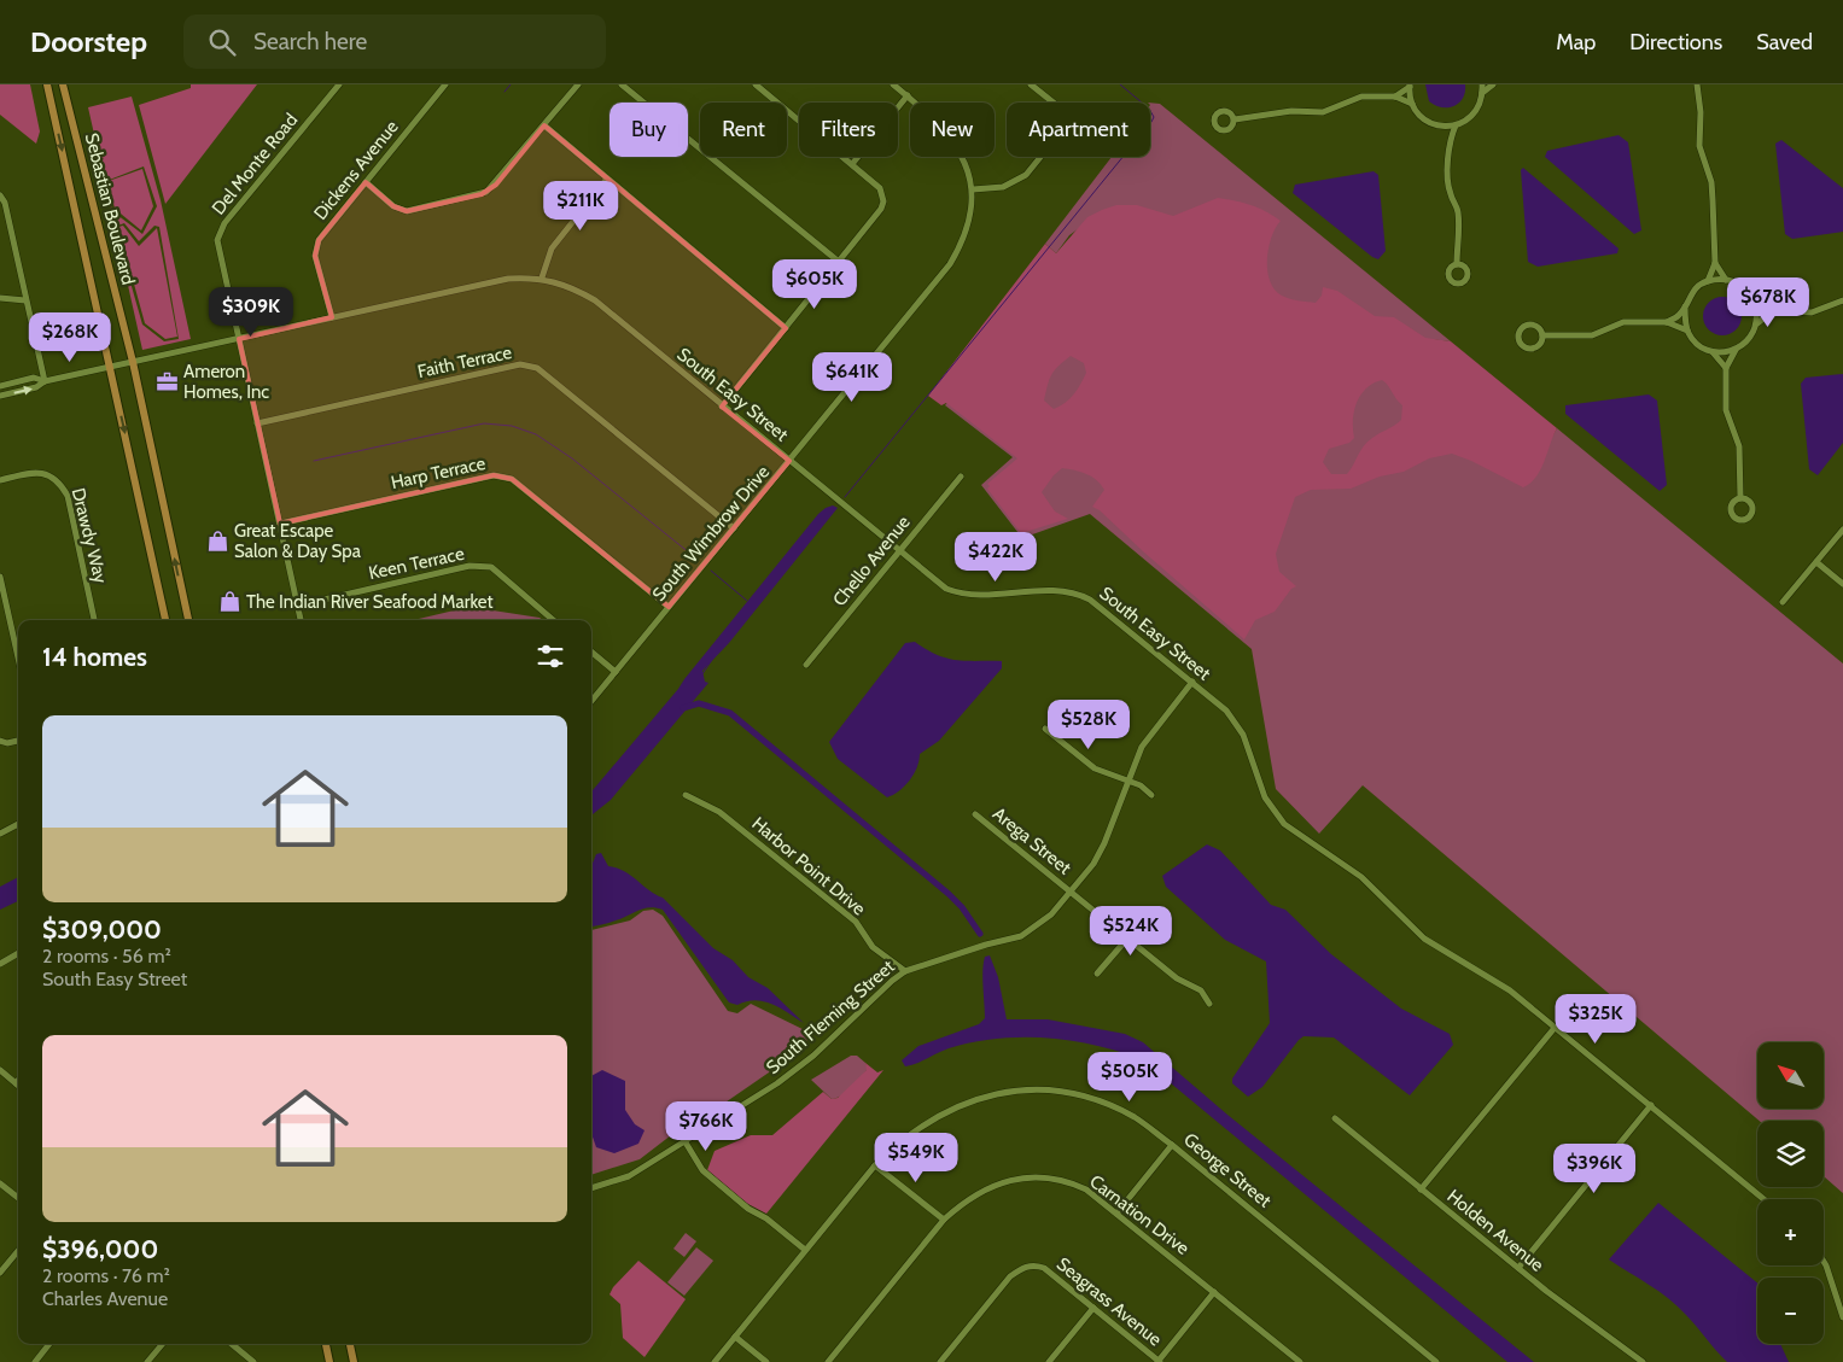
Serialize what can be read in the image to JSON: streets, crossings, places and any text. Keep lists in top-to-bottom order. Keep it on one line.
{"streets":{"main road":["Sebastian Boulevard"],"street":["Del Monte Road","Dickens Avenue","Faith Terrace","South Easy Street","Harp Terrace","South Wimbrow Drive","Drawdy Way","Chello Avenue","Keen Terrace","Arega Street","Harbor Point Drive","South Fleming Street","George Street","Carnation Drive","Holden Avenue","Seagrass Avenue"]},"crossings":[["Del Monte Road","Faith Terrace"],["Del Monte Road","South Easy Street"],["Del Monte Road","Harp Terrace"],["Del Monte Road","Keen Terrace"],["Dickens Avenue","South Easy Street"],["Sebastian Boulevard","South Easy Street"],["Faith Terrace","South Wimbrow Drive"],["South Easy Street","South Wimbrow Drive"],["South Easy Street","Chello Avenue"],["South Easy Street","South Fleming Street"],["Harp Terrace","South Wimbrow Drive"],["Arega Street","South Fleming Street"],["Harbor Point Drive","South Fleming Street"]],"places":{"office":["Ameron Homes, Inc"],"shop":["Great Escape Salon & Day Spa","The Indian River Seafood Market"]},"north":"top left","page":{"header":"Doorstep","search":"Search here","nav":["Map","Directions","Saved"],"chip":["Buy","Rent","Filters","New","Apartment"],"price":["$211K","$605K","$678K","$309K","$268K","$641K","$422K","$528K","$524K","$325K","$505K","$766K","$549K","$396K"],"heading":"14 homes","list":[{"name":"$309,000","note":"2 rooms · 56 m² · South Easy Street"},{"name":"$396,000","note":"2 rooms · 76 m² · Charles Avenue"}],"map_buttons":["+","−"]}}
